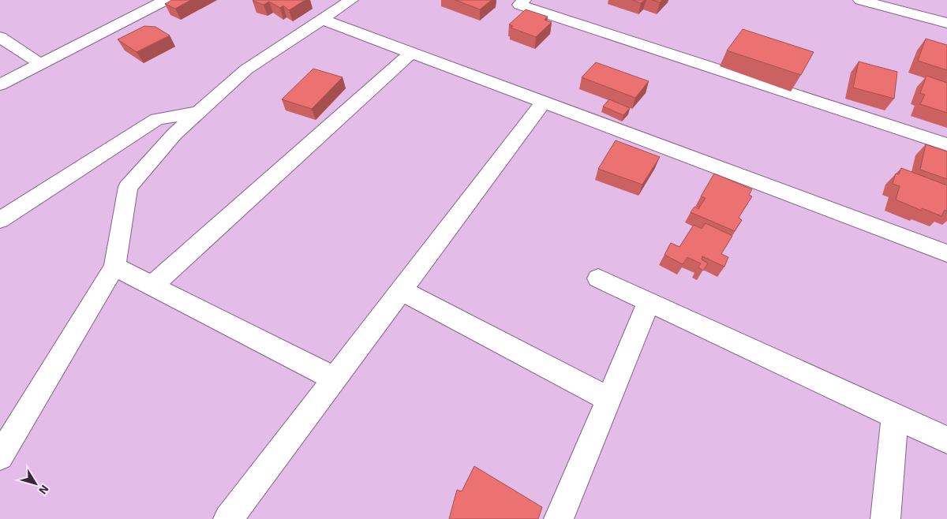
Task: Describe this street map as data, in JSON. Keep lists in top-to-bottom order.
{
  "north": "bottom right"
}
